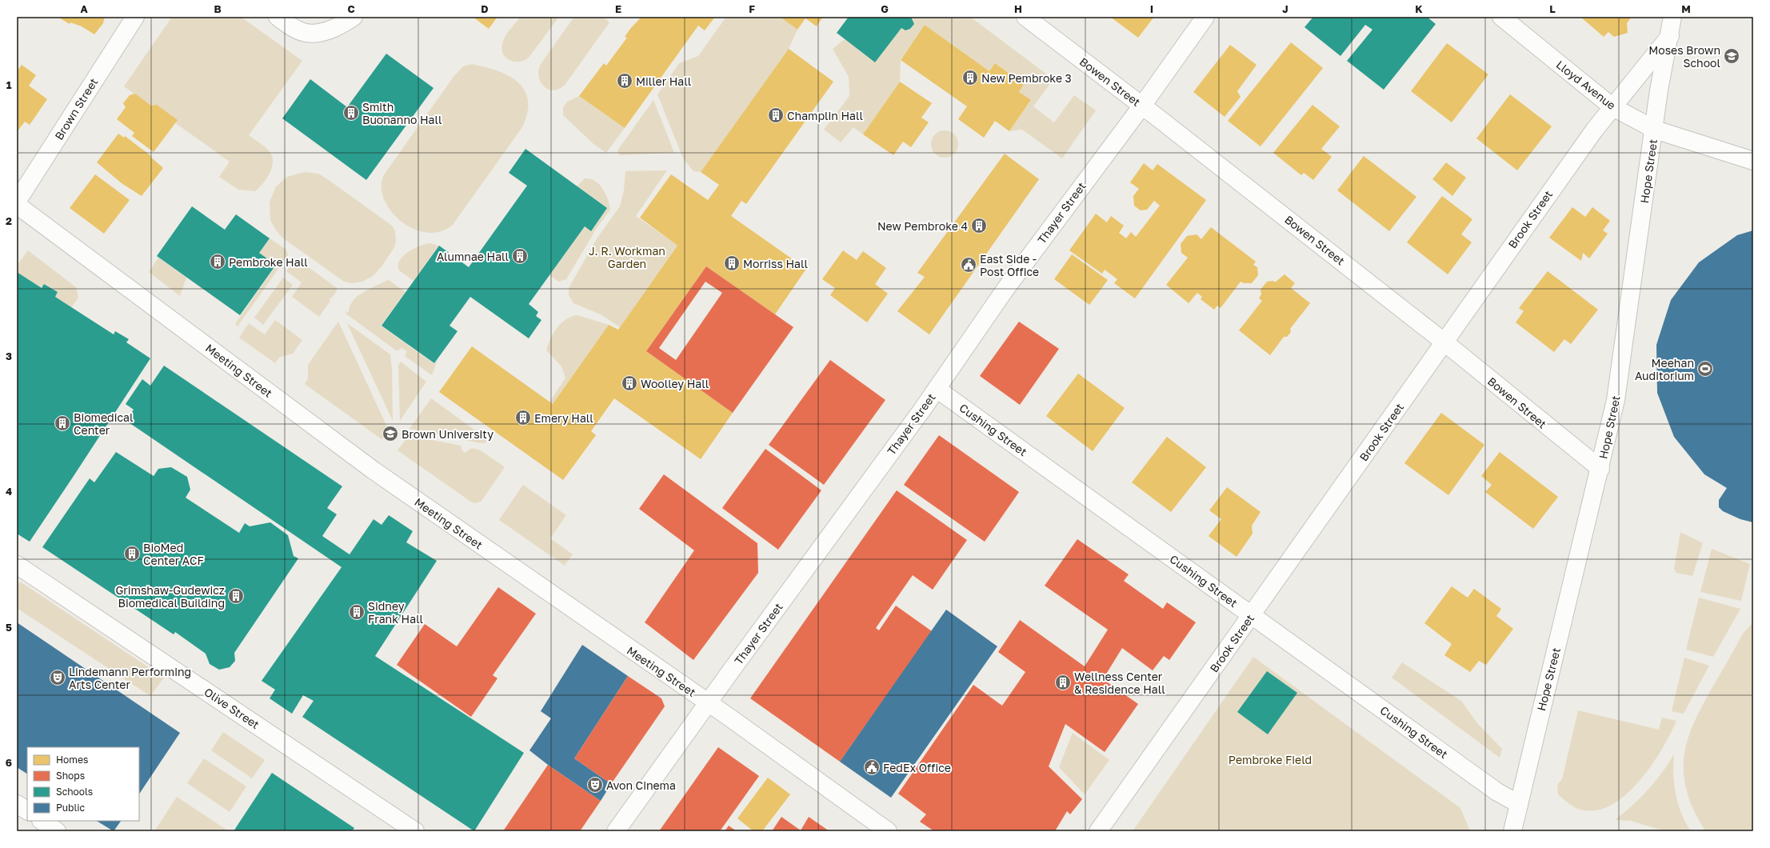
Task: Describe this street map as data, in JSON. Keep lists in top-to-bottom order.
{
  "streets": {
    "street": [
      "Bowen Street",
      "Lloyd Avenue",
      "Brown Street",
      "Hope Street",
      "Thayer Street",
      "Brook Street",
      "Meeting Street",
      "Cushing Street",
      "Olive Street"
    ]
  },
  "crossings": [
    ["Bowen Street", "Hope Street"],
    ["Bowen Street", "Thayer Street"],
    ["Bowen Street", "Brook Street"],
    ["Lloyd Avenue", "Hope Street"],
    ["Lloyd Avenue", "Brook Street"],
    ["Hope Street", "Brook Street"],
    ["Hope Street", "Cushing Street"],
    ["Thayer Street", "Meeting Street"],
    ["Thayer Street", "Cushing Street"],
    ["Brook Street", "Cushing Street"]
  ],
  "parks": ["J. R. Workman Garden", "Pembroke Field"],
  "places": {
    "school or university": ["Moses Brown School", "Brown University"],
    "building": [
      "New Pembroke 3",
      "Miller Hall",
      "Smith Buonanno Hall",
      "Champlin Hall",
      "New Pembroke 4",
      "Alumnae Hall",
      "Pembroke Hall",
      "Morriss Hall",
      "Woolley Hall",
      "Emery Hall",
      "Biomedical Center",
      "BioMed Center ACF",
      "Grimshaw-Gudewicz Biomedical Building",
      "Sidney Frank Hall",
      "Wellness Center & Residence Hall"
    ],
    "public building": ["East Side - Post Office", "FedEx Office"],
    "sports": ["Meehan Auditorium"],
    "theatre": ["Lindemann Performing Arts Center", "Avon Cinema"]
  },
  "legend": [
    "Homes",
    "Shops",
    "Schools",
    "Public"
  ],
  "grid": {
    "columns": [
      "A",
      "B",
      "C",
      "D",
      "E",
      "F",
      "G",
      "H",
      "I",
      "J",
      "K",
      "L",
      "M"
    ],
    "rows": [
      "1",
      "2",
      "3",
      "4",
      "5",
      "6"
    ]
  }
}
